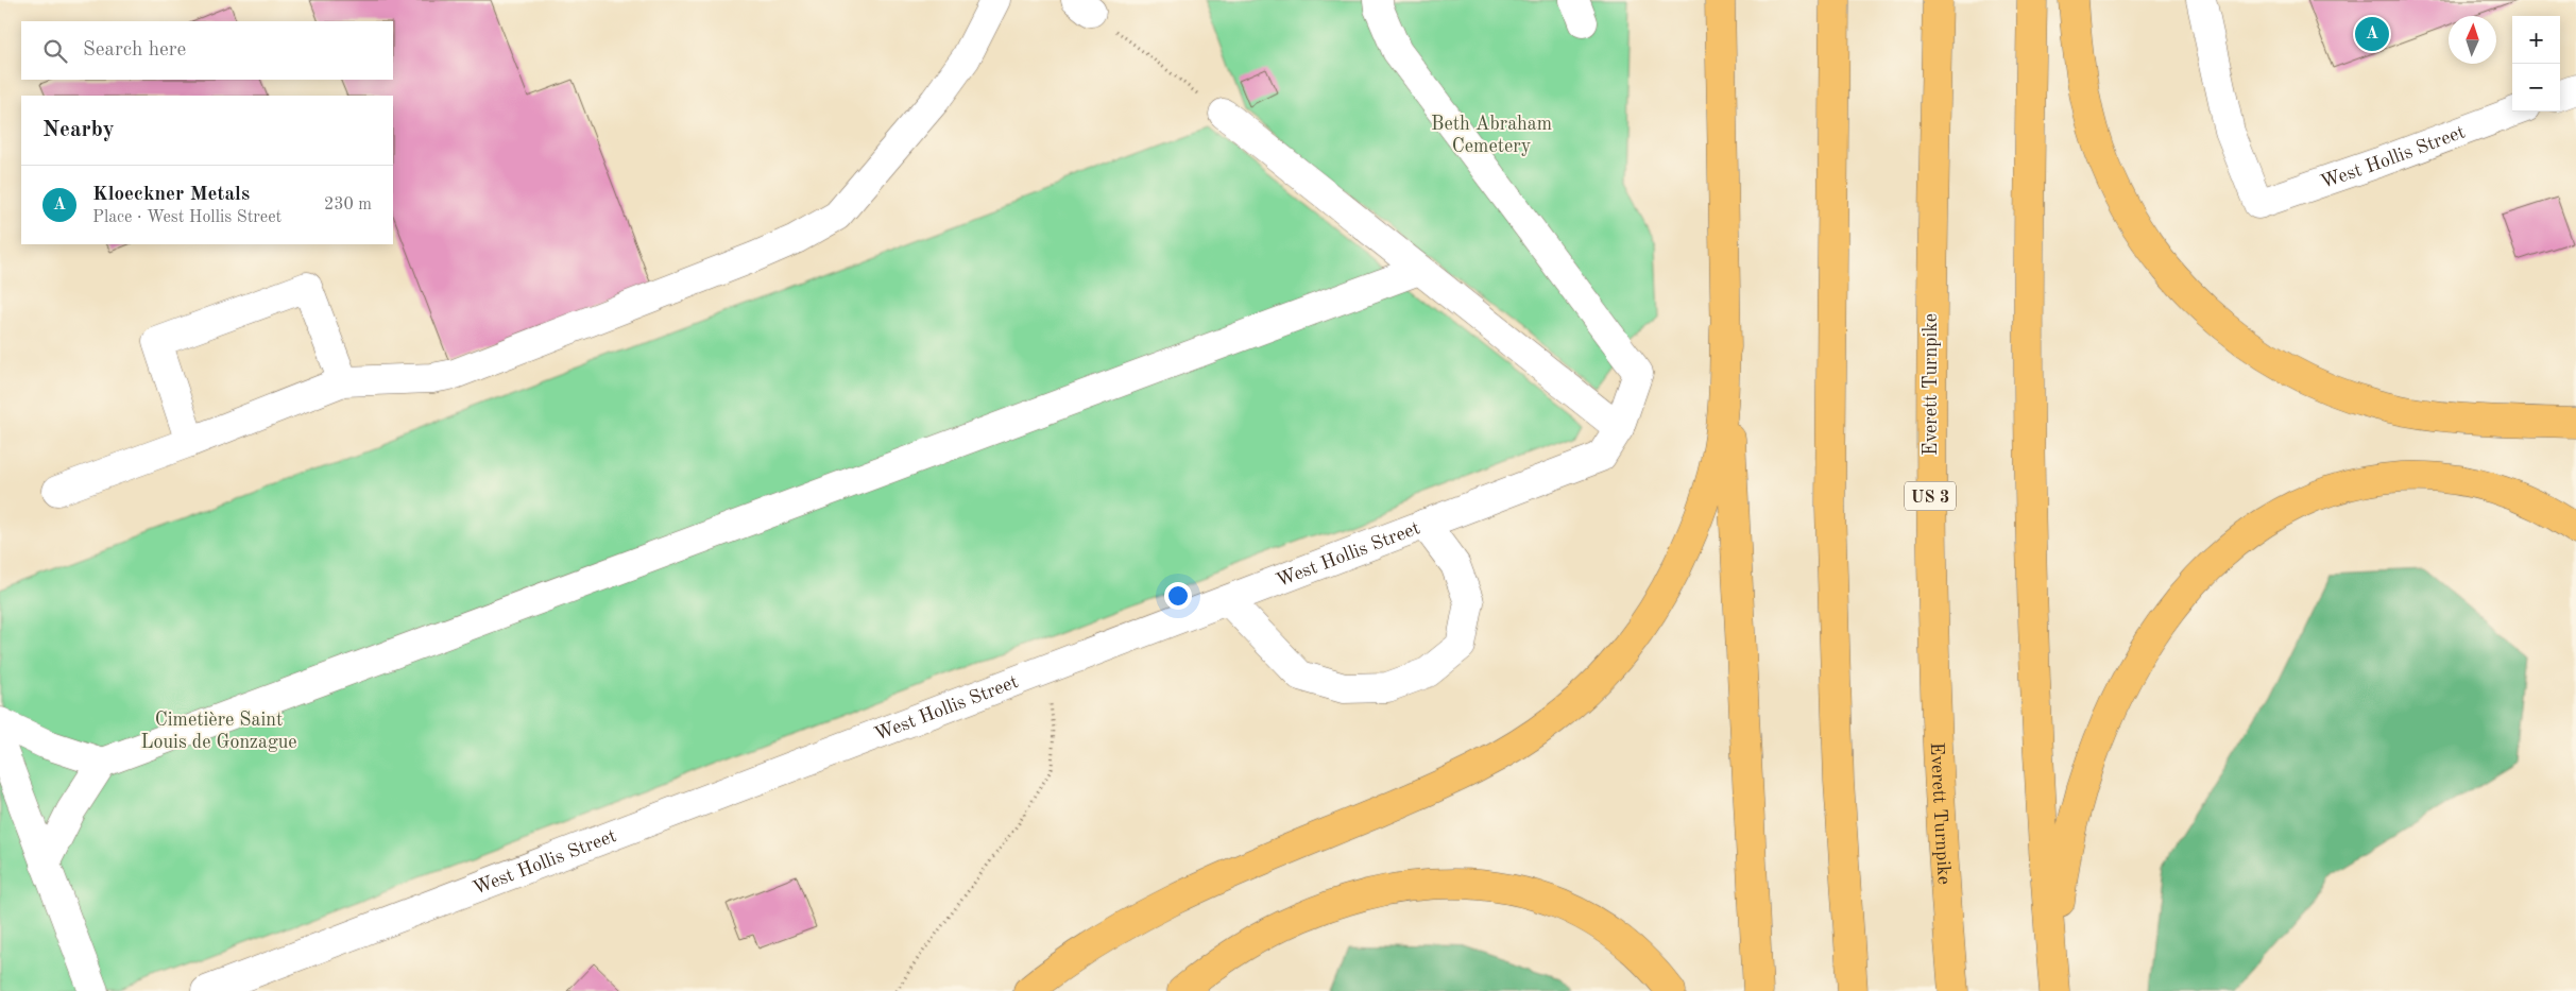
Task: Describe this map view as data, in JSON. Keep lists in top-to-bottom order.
{
  "streets": {
    "highway": ["Everett Turnpike", "US 3"],
    "street": ["West Hollis Street"]
  },
  "parks": ["Beth Abraham Cemetery", "Cimetière Saint Louis de Gonzague"],
  "north": "top",
  "page": {
    "pins": "A",
    "map_buttons": ["+", "−"],
    "search": "Search here",
    "heading": "Nearby",
    "list": [
      {
        "mark": "A",
        "name": "Kloeckner Metals",
        "note": "Place · West Hollis Street",
        "value": "230 m"
      }
    ]
  }
}
